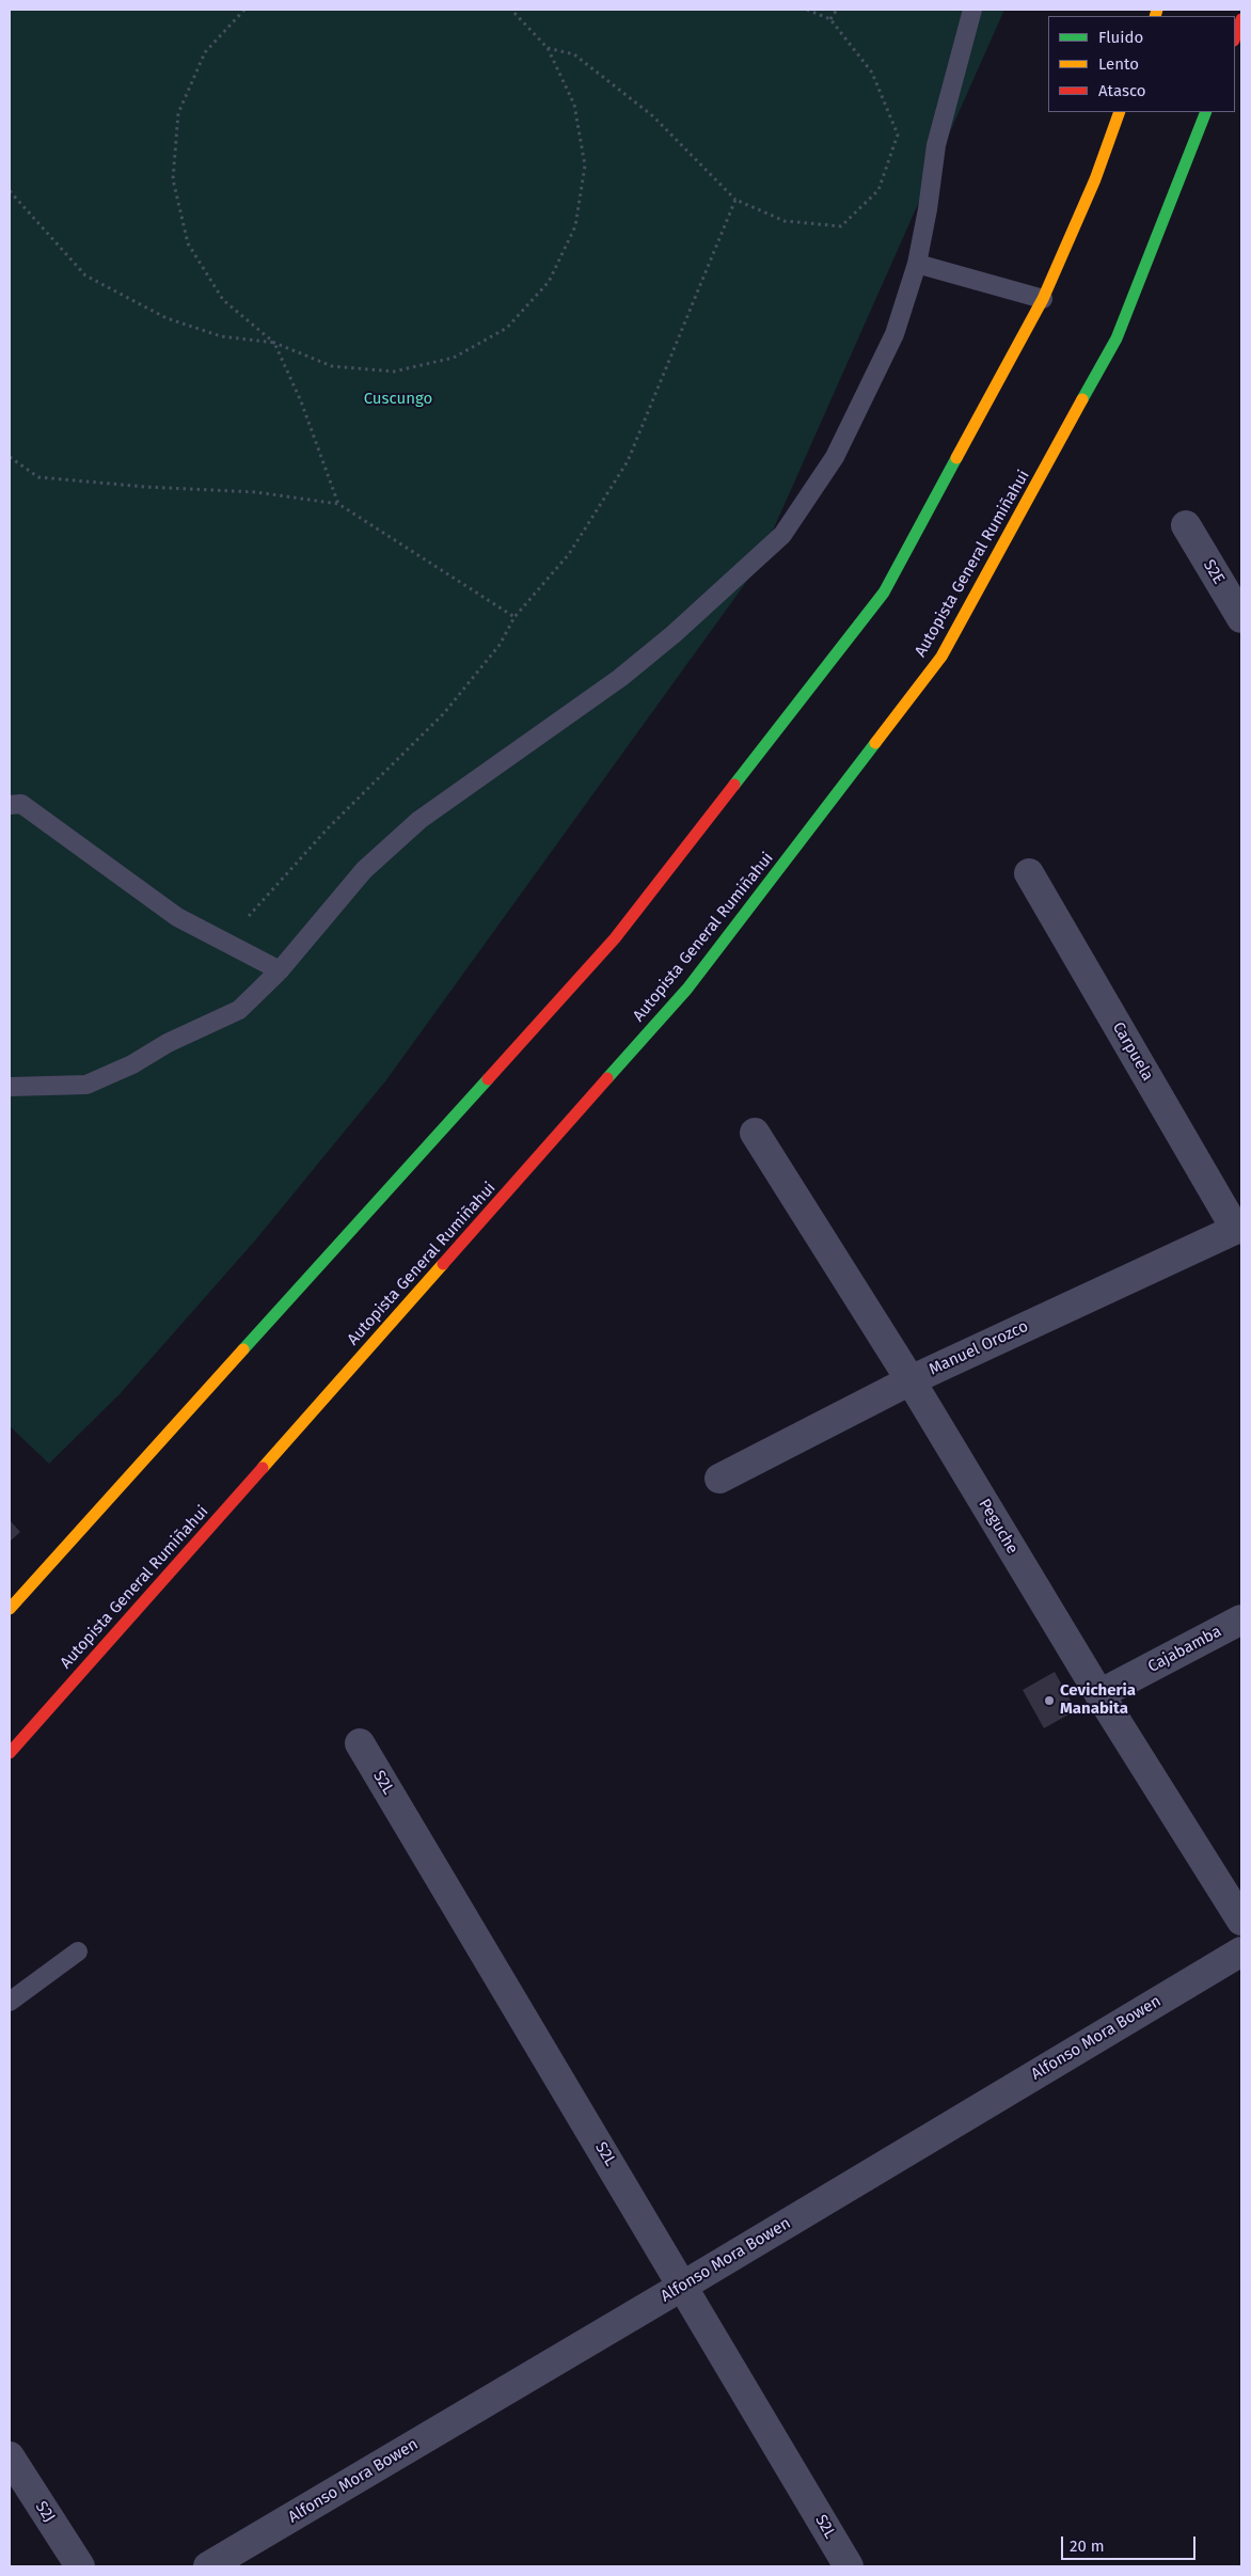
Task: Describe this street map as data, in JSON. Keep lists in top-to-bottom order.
{
  "streets": {
    "highway": ["Autopista General Rumiñahui"],
    "street": [
      "S2E",
      "Carpuela",
      "Manuel Orozco",
      "Peguche",
      "Cajabamba",
      "S2L",
      "Alfonso Mora Bowen",
      "S2J"
    ]
  },
  "crossings": [
    ["Carpuela", "Manuel Orozco"],
    ["Manuel Orozco", "Peguche"],
    ["Peguche", "Cajabamba"],
    ["S2L", "Alfonso Mora Bowen"]
  ],
  "parks": ["Cuscungo"],
  "places": ["Cevicheria Manabita"],
  "legend": ["Fluido", "Lento", "Atasco"],
  "scale_bar": "20 m"
}
